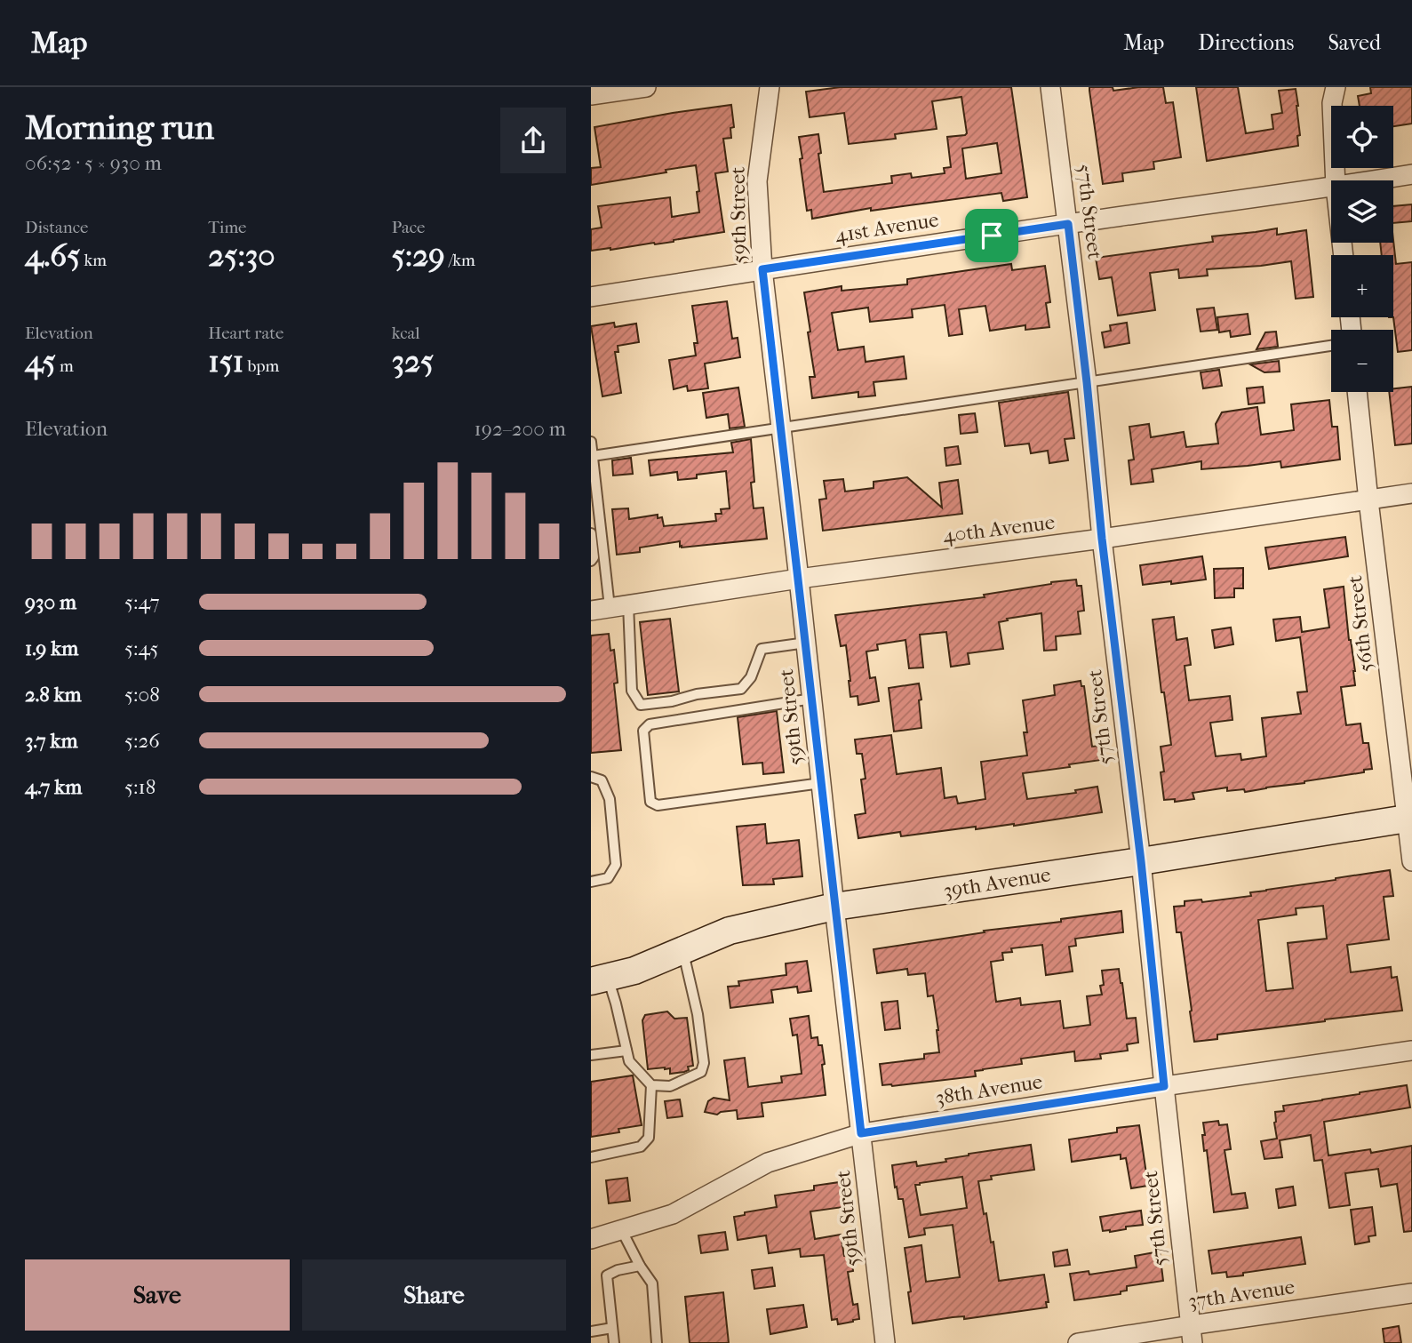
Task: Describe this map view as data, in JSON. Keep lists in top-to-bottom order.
{
  "streets": {
    "main road": ["39th Avenue"],
    "street": [
      "57th Street",
      "59th Street",
      "41st Avenue",
      "40th Avenue",
      "56th Street",
      "38th Avenue",
      "37th Avenue"
    ]
  },
  "crossings": [
    ["57th Street", "41st Avenue"],
    ["57th Street", "40th Avenue"],
    ["57th Street", "39th Avenue"],
    ["57th Street", "38th Avenue"],
    ["57th Street", "37th Avenue"],
    ["59th Street", "41st Avenue"],
    ["59th Street", "40th Avenue"],
    ["59th Street", "39th Avenue"],
    ["59th Street", "38th Avenue"],
    ["40th Avenue", "56th Street"],
    ["56th Street", "39th Avenue"]
  ],
  "page": {
    "header": "Map",
    "nav": ["Map", "Directions", "Saved"],
    "heading": ["Morning run", "06:52 · 5 × 930 m"],
    "map_buttons": ["+", "−"],
    "stats": [
      ["Distance", "4.65 km"],
      ["Time", "25:30"],
      ["Pace", "5:29 /km"],
      ["Elevation", "45 m"],
      ["Heart rate", "151 bpm"],
      ["kcal", "325"]
    ],
    "chart": ["Elevation", "192–200 m"],
    "list": [
      {
        "name": "930 m",
        "note": "5:47"
      },
      {
        "name": "1.9 km",
        "note": "5:45"
      },
      {
        "name": "2.8 km",
        "note": "5:08"
      },
      {
        "name": "3.7 km",
        "note": "5:26"
      },
      {
        "name": "4.7 km",
        "note": "5:18"
      }
    ],
    "buttons": ["Save", "Share"]
  }
}
